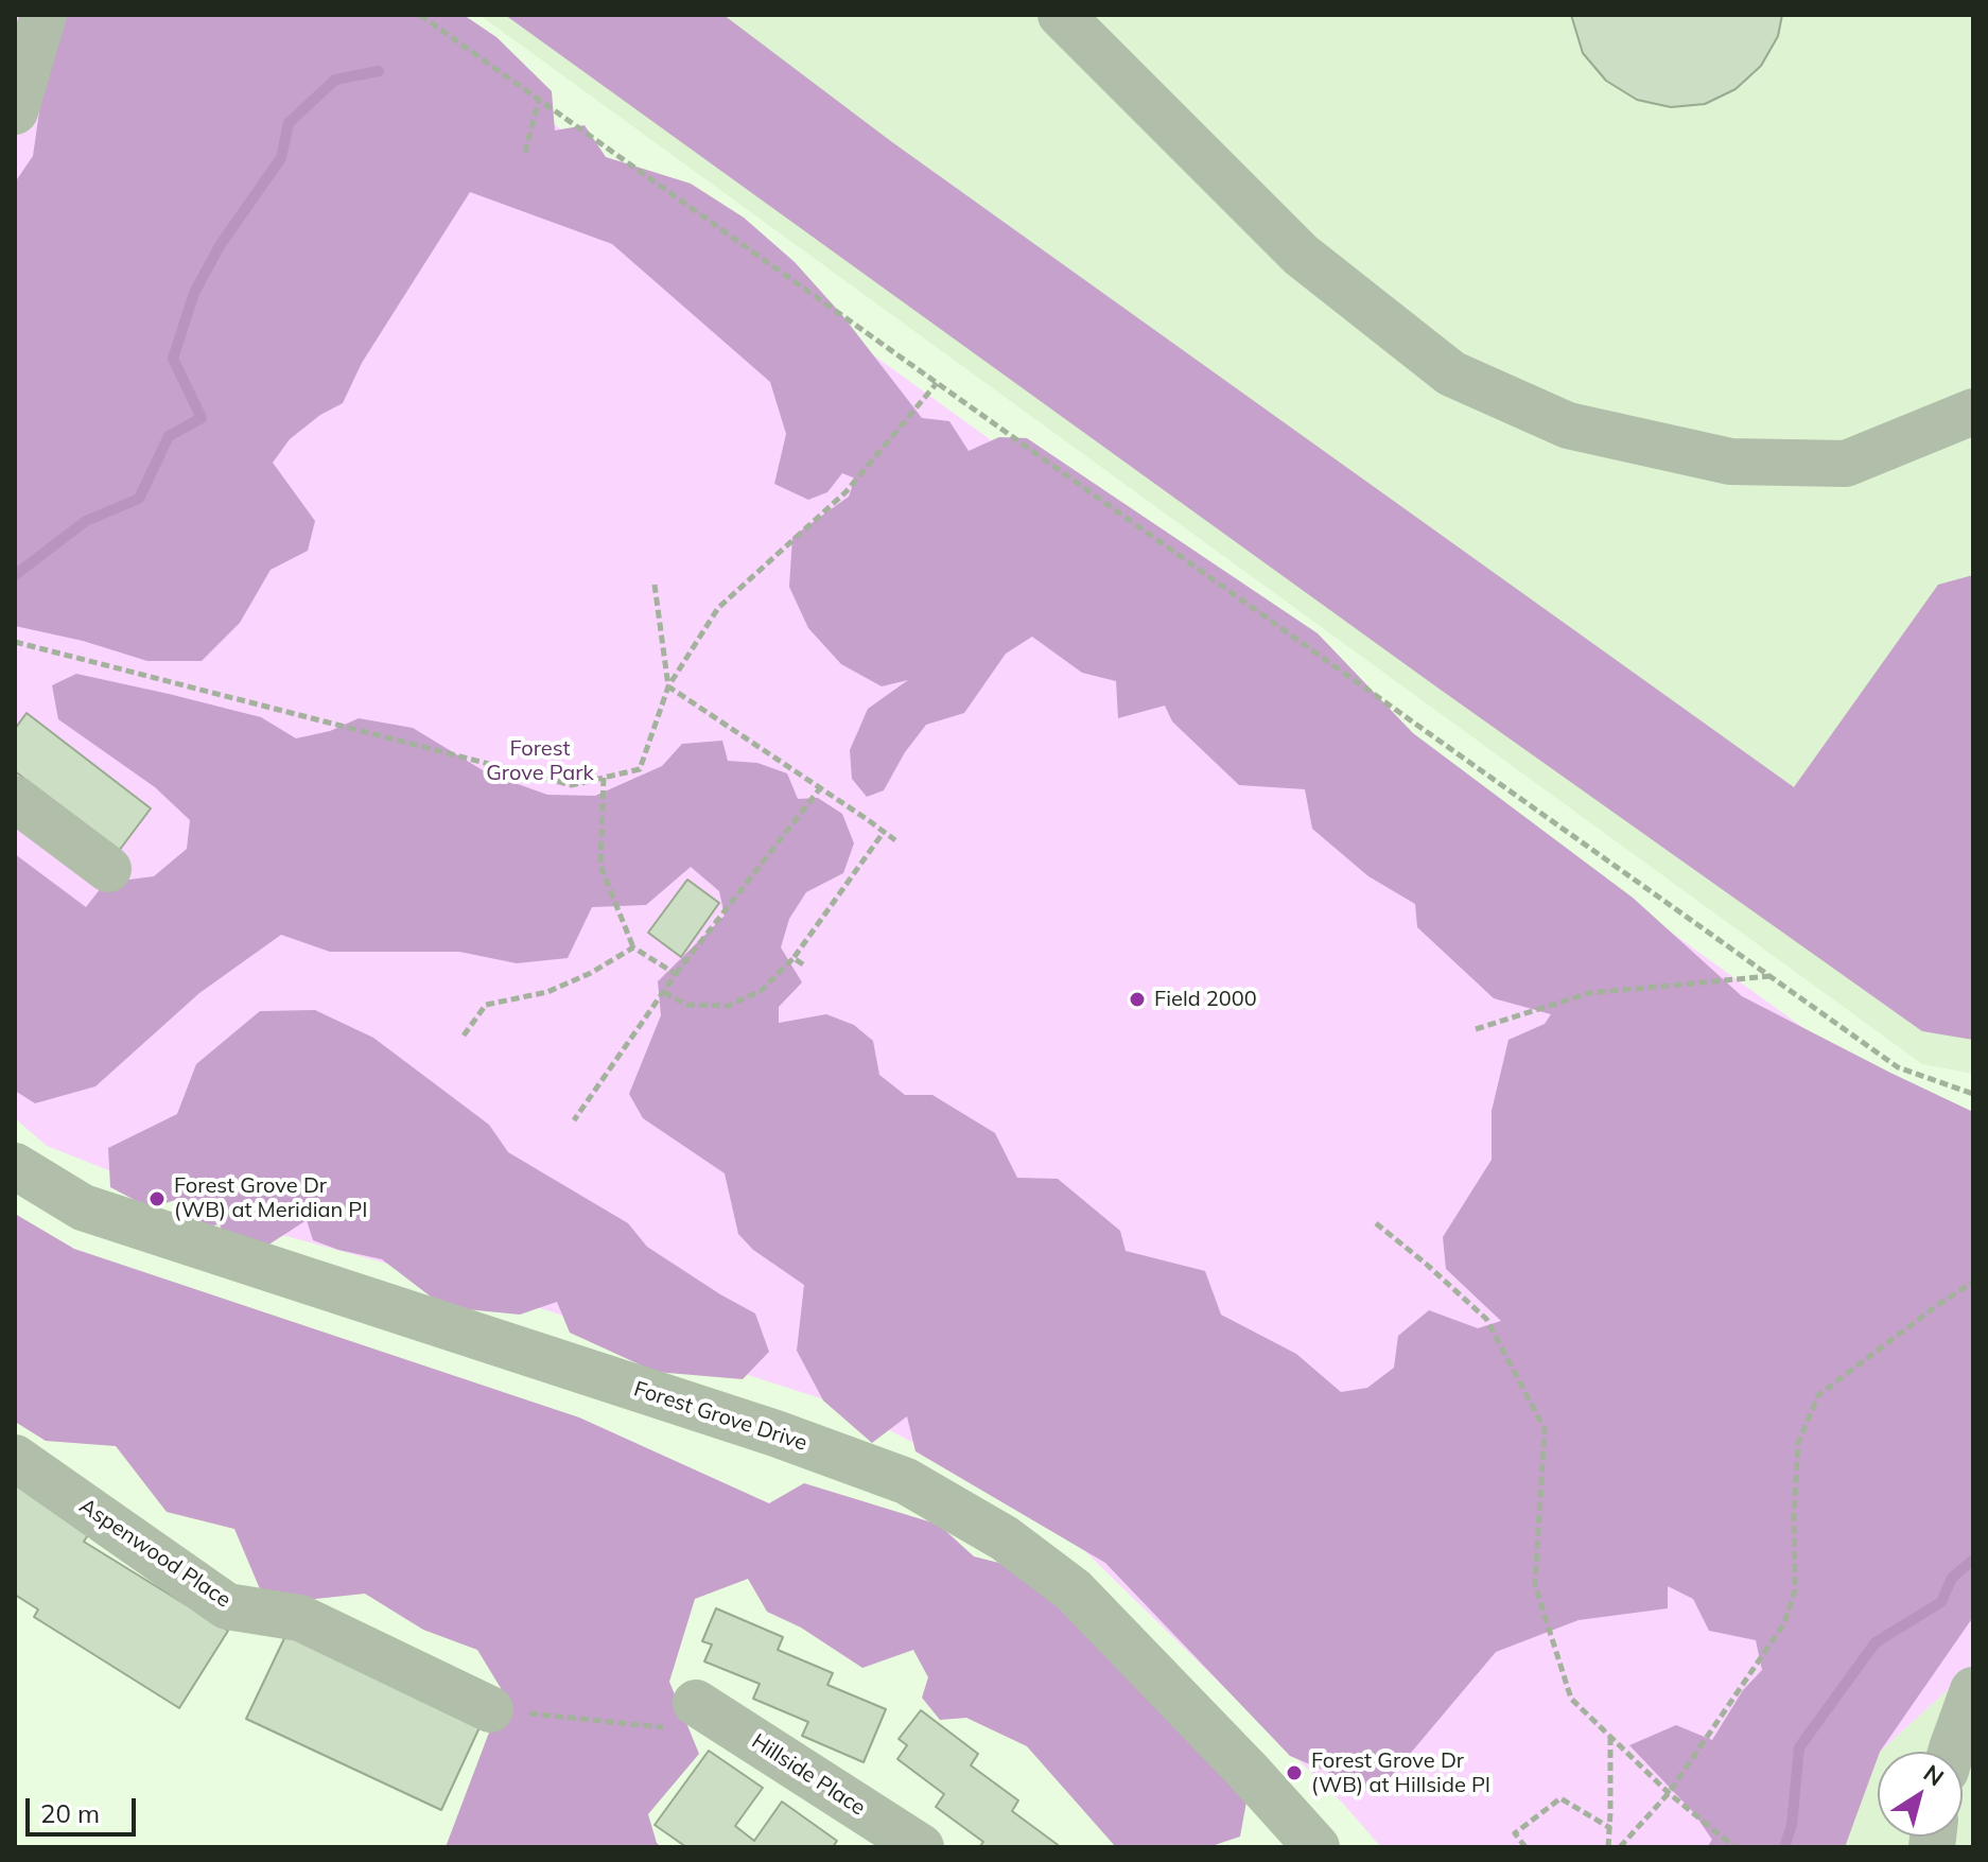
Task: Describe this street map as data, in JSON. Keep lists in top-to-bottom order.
{
  "streets": {
    "street": ["Forest Grove Drive", "Aspenwood Place", "Hillside Place"]
  },
  "parks": ["Forest Grove Park"],
  "places": ["Field 2000", "Forest Grove Dr (WB) at Meridian Pl", "Forest Grove Dr (WB) at Hillside Pl"],
  "scale_bar": "20 m",
  "north": "top right"
}
